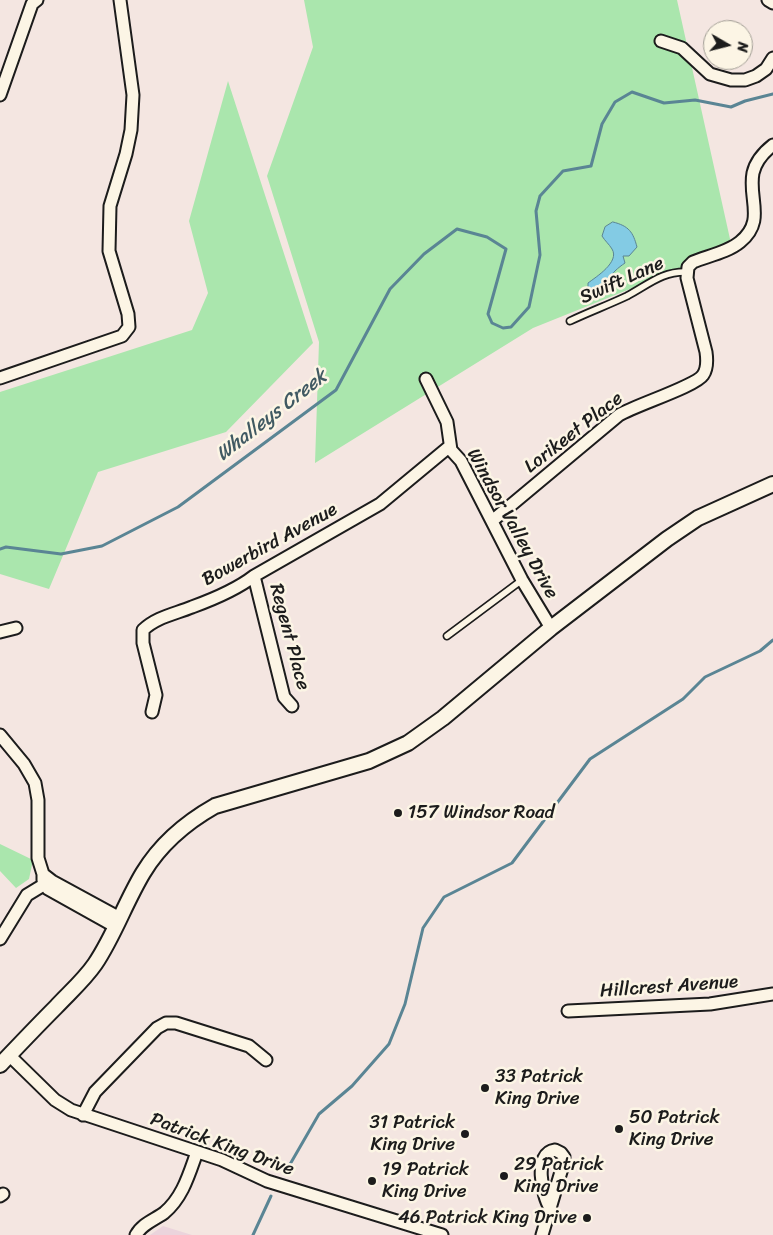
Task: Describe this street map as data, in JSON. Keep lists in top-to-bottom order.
{
  "streets": {
    "street": [
      "Lorikeet Place",
      "Windsor Valley Drive",
      "Bowerbird Avenue",
      "Regent Place",
      "Hillcrest Avenue",
      "Patrick King Drive"
    ],
    "lane": ["Swift Lane"]
  },
  "crossings": [
    ["Swift Lane", "Lorikeet Place"],
    ["Lorikeet Place", "Windsor Valley Drive"],
    ["Windsor Valley Drive", "Bowerbird Avenue"],
    ["Bowerbird Avenue", "Regent Place"]
  ],
  "water": ["Whalleys Creek"],
  "places": [
    "157 Windsor Road",
    "33 Patrick King Drive",
    "50 Patrick King Drive",
    "31 Patrick King Drive",
    "29 Patrick King Drive",
    "19 Patrick King Drive",
    "46 Patrick King Drive"
  ],
  "north": "right"
}
